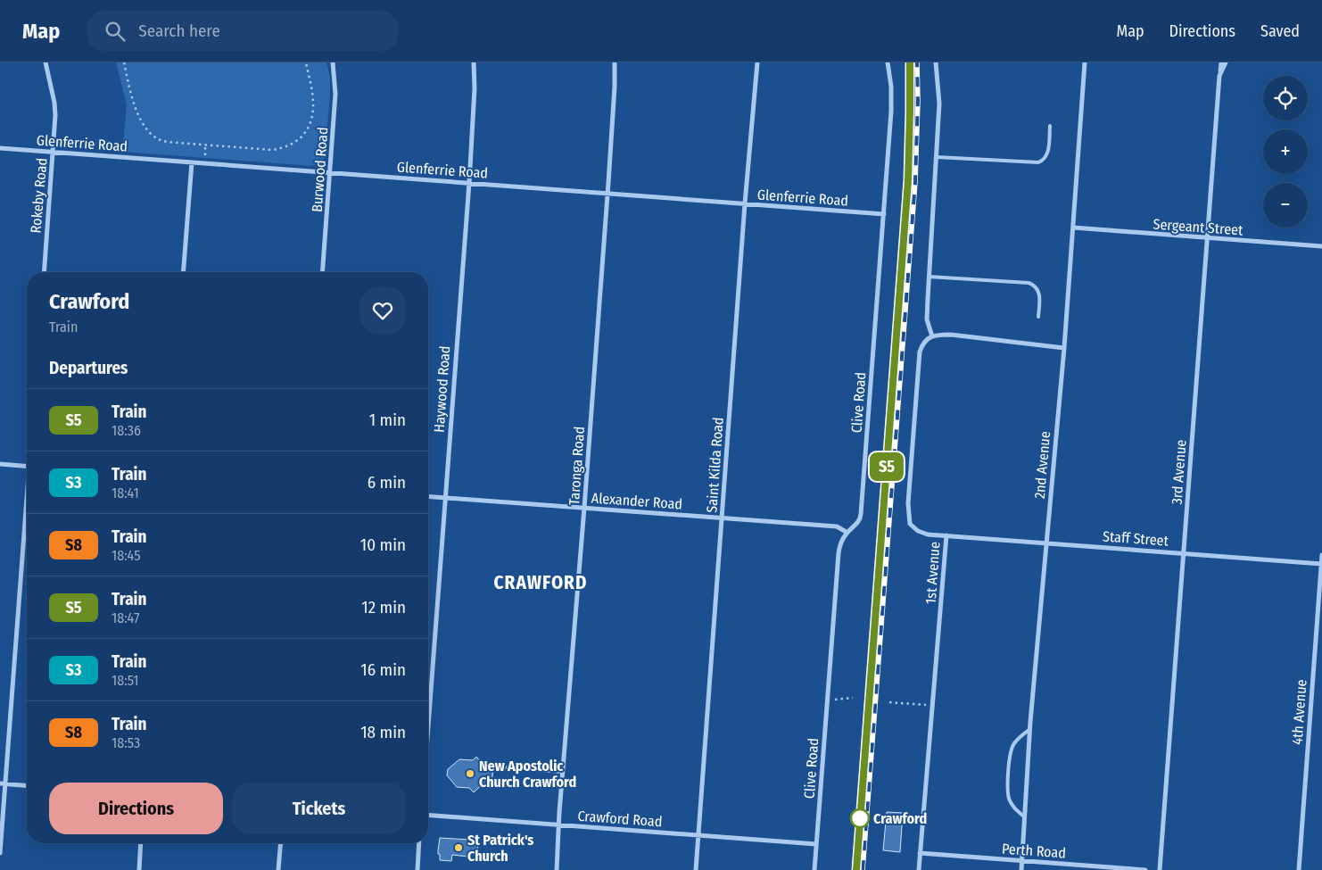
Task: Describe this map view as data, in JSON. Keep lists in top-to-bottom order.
{
  "streets": {
    "street": [
      "Glenferrie Road",
      "Burwood Road",
      "Rokeby Road",
      "Sergeant Street",
      "Haywood Road",
      "Clive Road",
      "Saint Kilda Road",
      "2nd Avenue",
      "Taronga Road",
      "3rd Avenue",
      "Alexander Road",
      "Staff Street",
      "1st Avenue",
      "4th Avenue",
      "Crawford Road",
      "Perth Road"
    ]
  },
  "crossings": [
    ["Glenferrie Road", "Burwood Road"],
    ["Glenferrie Road", "Rokeby Road"],
    ["Glenferrie Road", "Haywood Road"],
    ["Glenferrie Road", "Clive Road"],
    ["Glenferrie Road", "Saint Kilda Road"],
    ["Glenferrie Road", "Taronga Road"],
    ["Sergeant Street", "2nd Avenue"],
    ["Sergeant Street", "3rd Avenue"],
    ["Haywood Road", "Alexander Road"],
    ["Clive Road", "Alexander Road"],
    ["Clive Road", "Crawford Road"],
    ["Saint Kilda Road", "Alexander Road"],
    ["Saint Kilda Road", "Crawford Road"],
    ["2nd Avenue", "Staff Street"],
    ["2nd Avenue", "Perth Road"],
    ["Taronga Road", "Alexander Road"],
    ["Taronga Road", "Crawford Road"],
    ["3rd Avenue", "Staff Street"],
    ["Staff Street", "1st Avenue"],
    ["Staff Street", "4th Avenue"],
    ["1st Avenue", "Perth Road"]
  ],
  "districts": ["CRAWFORD"],
  "places": ["New Apostolic Church Crawford", "Crawford", "St Patrick's Church"],
  "page": {
    "header": "Map",
    "search": "Search here",
    "nav": ["Map", "Directions", "Saved"],
    "on_map": "S5",
    "map_buttons": ["+", "−"],
    "heading": [
      ["Crawford", "Train"],
      "Departures"
    ],
    "list": [
      {
        "mark": "S5",
        "name": "Train",
        "note": "18:36",
        "value": "1 min"
      },
      {
        "mark": "S3",
        "name": "Train",
        "note": "18:41",
        "value": "6 min"
      },
      {
        "mark": "S8",
        "name": "Train",
        "note": "18:45",
        "value": "10 min"
      },
      {
        "mark": "S5",
        "name": "Train",
        "note": "18:47",
        "value": "12 min"
      },
      {
        "mark": "S3",
        "name": "Train",
        "note": "18:51",
        "value": "16 min"
      },
      {
        "mark": "S8",
        "name": "Train",
        "note": "18:53",
        "value": "18 min"
      }
    ],
    "buttons": ["Directions", "Tickets"]
  }
}
